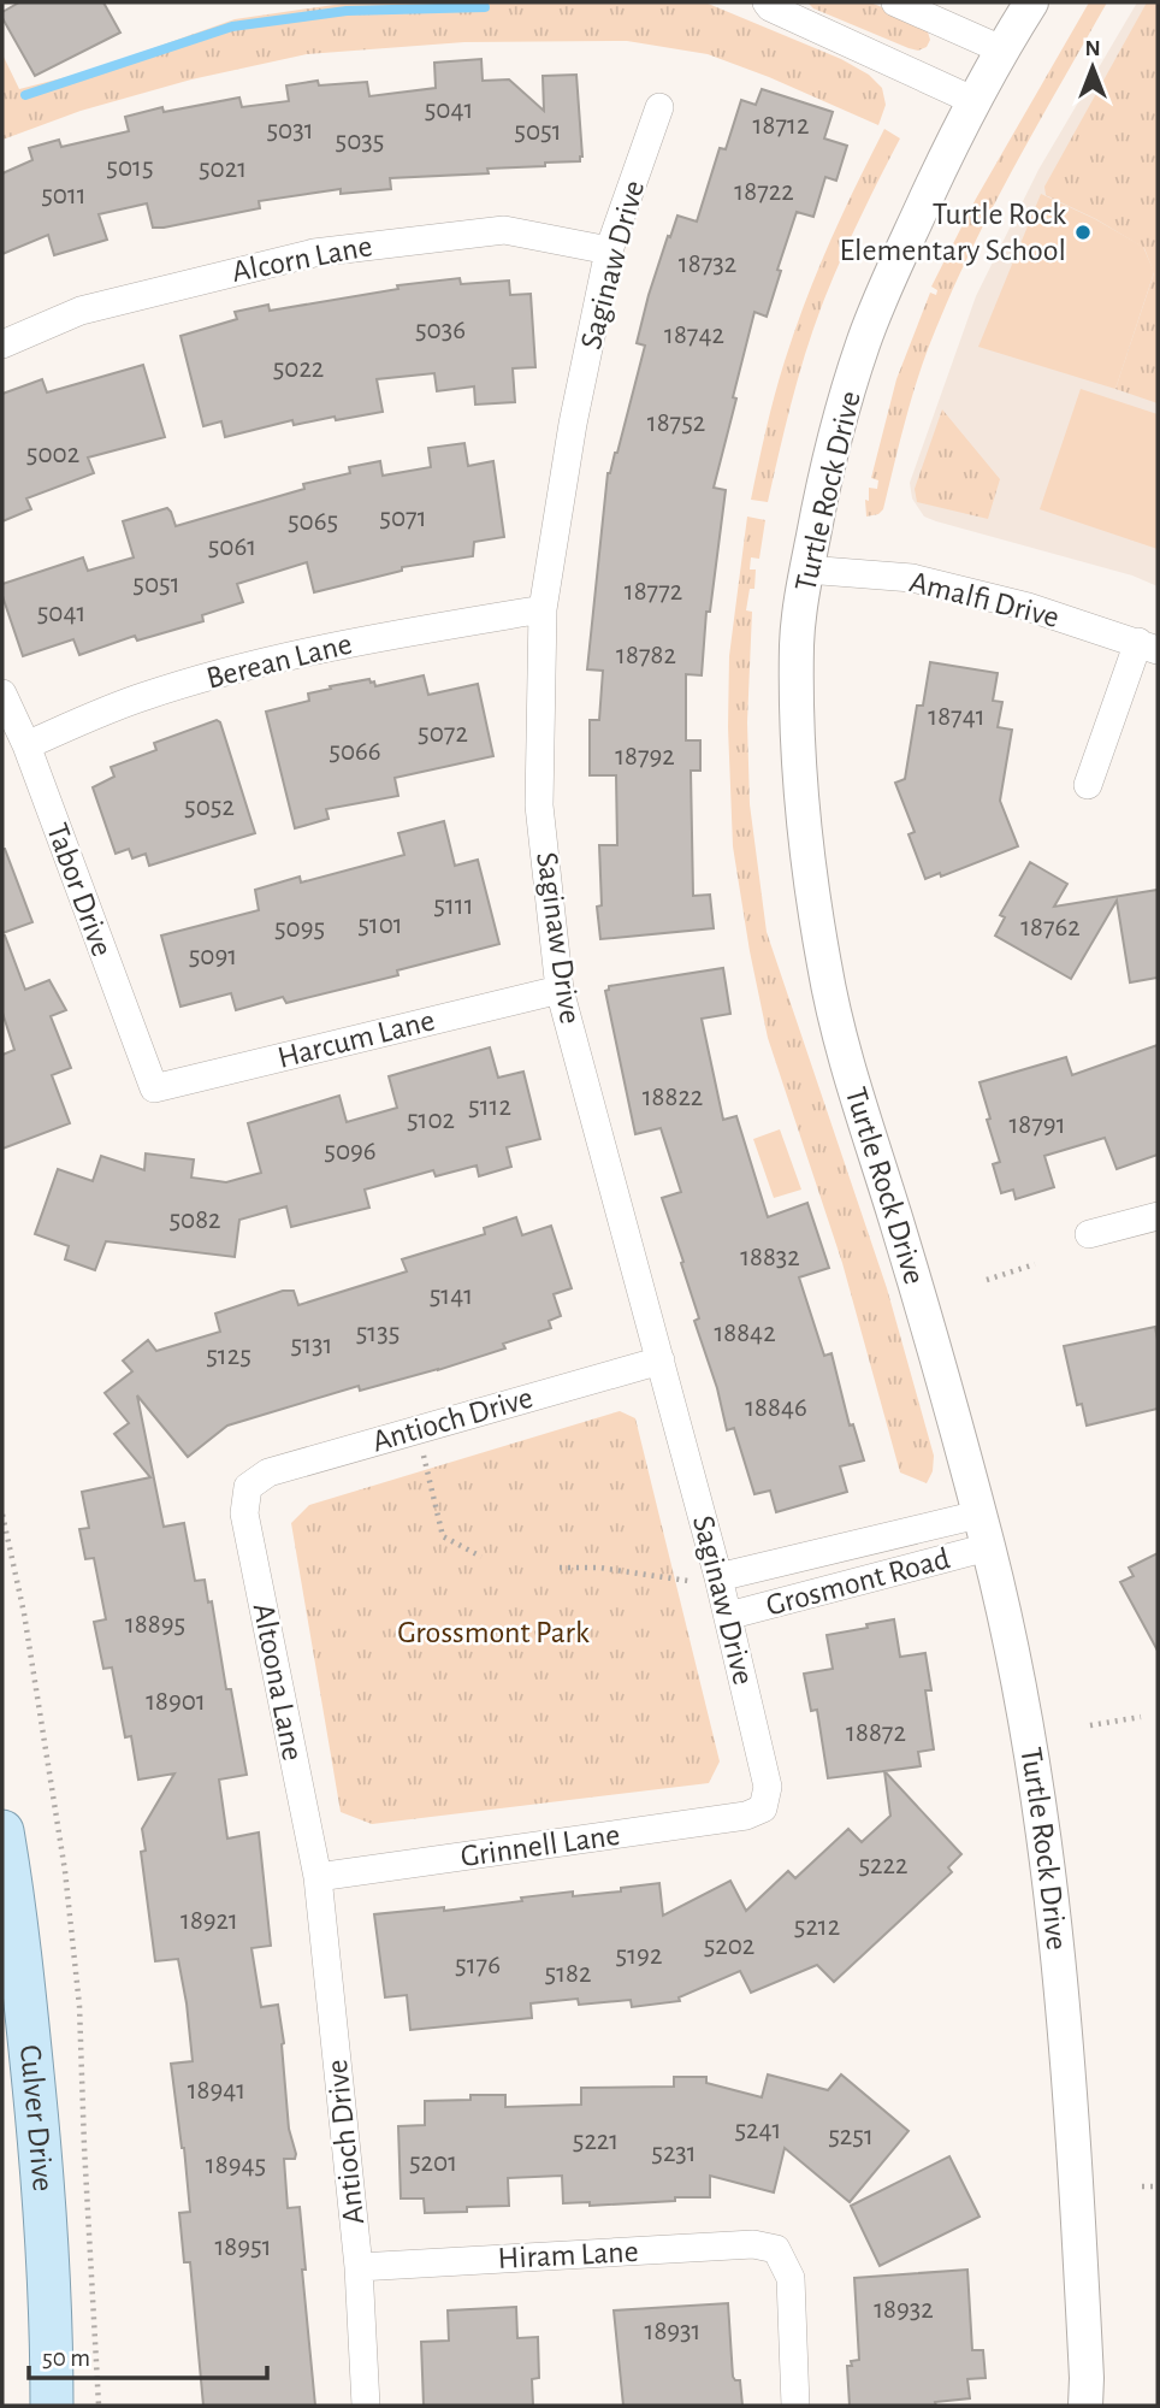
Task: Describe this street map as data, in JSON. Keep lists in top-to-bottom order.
{
  "streets": {
    "main road": ["Culver Drive"],
    "street": [
      "Alcorn Lane",
      "Saginaw Drive",
      "Turtle Rock Drive",
      "Amalfi Drive",
      "Berean Lane",
      "Tabor Drive",
      "Harcum Lane",
      "Antioch Drive",
      "Grosmont Road",
      "Altoona Lane",
      "Grinnell Lane",
      "Hiram Lane"
    ]
  },
  "crossings": [
    ["Alcorn Lane", "Saginaw Drive"],
    ["Saginaw Drive", "Berean Lane"],
    ["Saginaw Drive", "Harcum Lane"],
    ["Saginaw Drive", "Antioch Drive"],
    ["Saginaw Drive", "Grosmont Road"],
    ["Saginaw Drive", "Grinnell Lane"],
    ["Turtle Rock Drive", "Amalfi Drive"],
    ["Turtle Rock Drive", "Grosmont Road"],
    ["Berean Lane", "Tabor Drive"],
    ["Tabor Drive", "Harcum Lane"],
    ["Antioch Drive", "Altoona Lane"],
    ["Antioch Drive", "Grinnell Lane"],
    ["Antioch Drive", "Hiram Lane"],
    ["Altoona Lane", "Grinnell Lane"]
  ],
  "parks": ["Grossmont Park"],
  "places": ["Turtle Rock Elementary School"],
  "house_numbers": [
    "5041",
    "18712",
    "5031",
    "5051",
    "5035",
    "5015",
    "5021",
    "18722",
    "5011",
    "18732",
    "5036",
    "18742",
    "5022",
    "18752",
    "5002",
    "5071",
    "5065",
    "5061",
    "5051",
    "18772",
    "5041",
    "18782",
    "18741",
    "5072",
    "5066",
    "18792",
    "5052",
    "5111",
    "5101",
    "18762",
    "5095",
    "5091",
    "18822",
    "5112",
    "5102",
    "18791",
    "5096",
    "5082",
    "18832",
    "5141",
    "5135",
    "18842",
    "5131",
    "5125",
    "18846",
    "18895",
    "18901",
    "18872",
    "5222",
    "18921",
    "5212",
    "5202",
    "5192",
    "5176",
    "5182",
    "18941",
    "5241",
    "5251",
    "5221",
    "5231",
    "5201",
    "18945",
    "18951",
    "18932",
    "18931"
  ],
  "scale_bar": "50 m",
  "north": "top"
}
